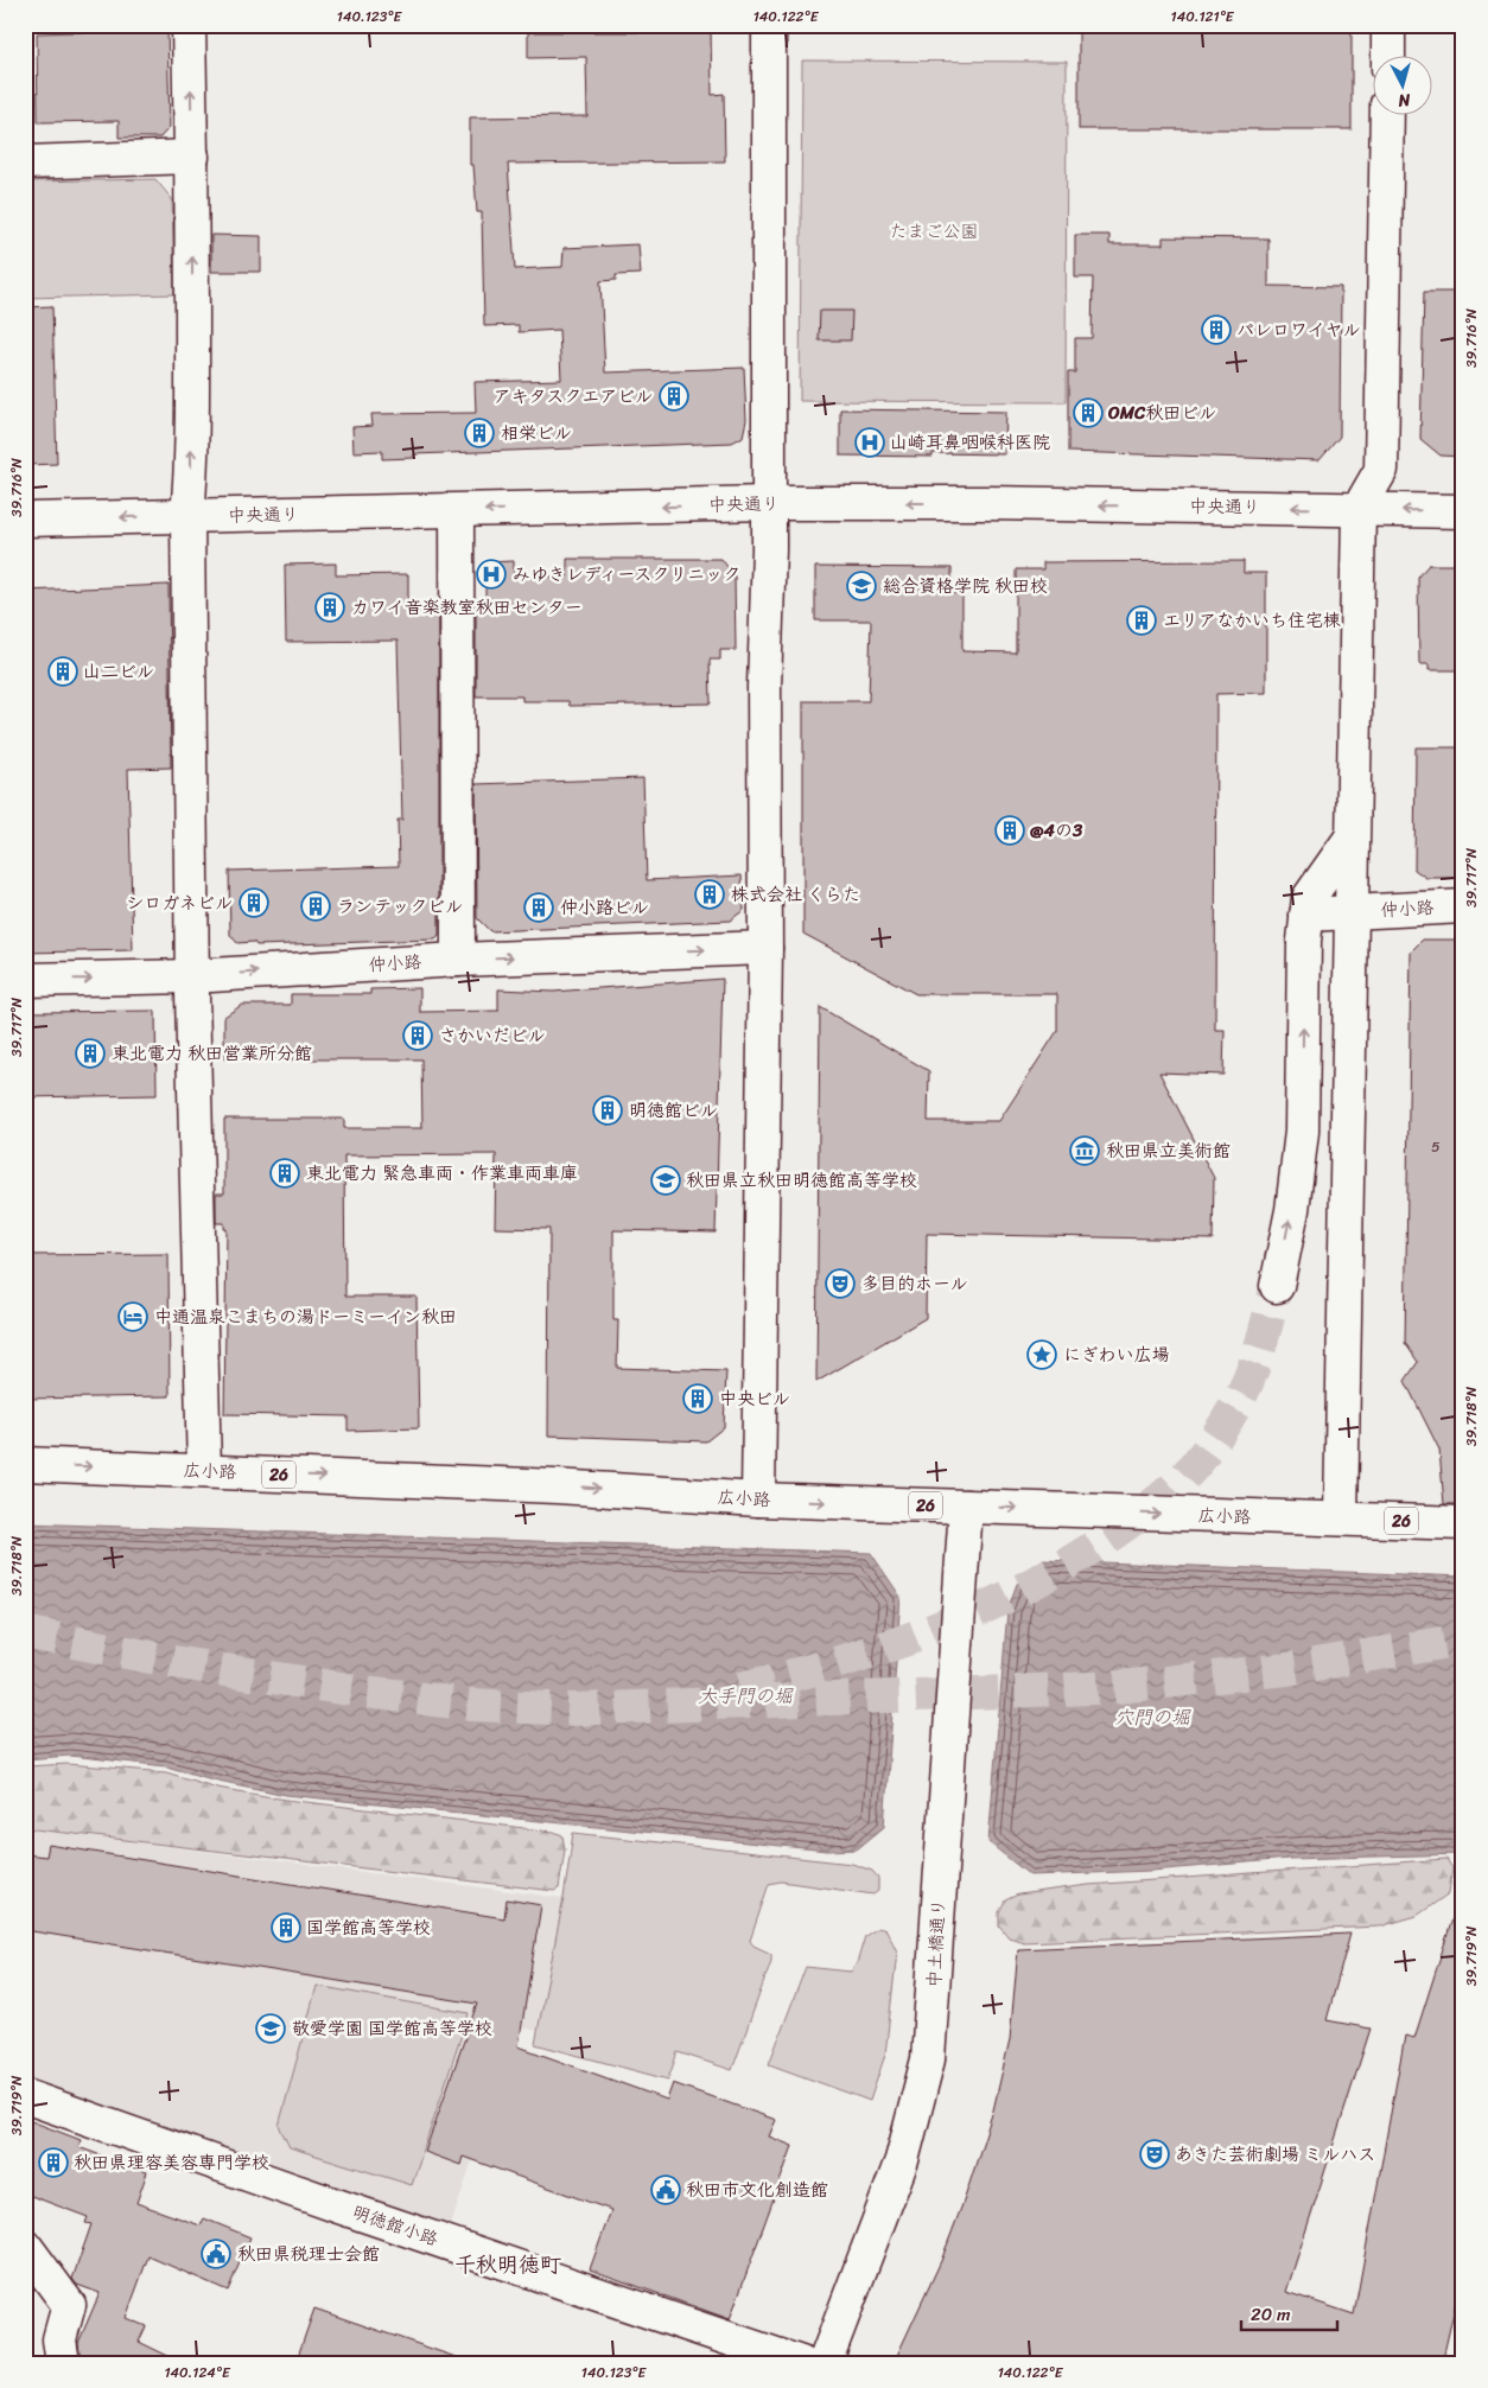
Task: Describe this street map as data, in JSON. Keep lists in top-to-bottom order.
{
  "streets": {
    "main road": [
      "中央通り",
      "仲小路",
      "広小路",
      "26",
      "中土橋通り",
      "明徳館小路"
    ]
  },
  "crossings": [
    ["広小路", "中土橋通り"]
  ],
  "one_way": ["中央通り", "仲小路", "広小路"],
  "districts": ["千秋明徳町"],
  "water": ["大手門の堀", "穴門の堀"],
  "parks": ["たまご公園"],
  "places": {
    "building": [
      "パレロワイヤル",
      "アキタスクエアビル",
      "OMC秋田ビル",
      "相栄ビル",
      "カワイ音楽教室秋田センター",
      "エリアなかいち住宅棟",
      "山二ビル",
      "@4の3",
      "株式会社 くらた",
      "シロガネビル",
      "ランテックビル",
      "仲小路ビル",
      "さかいだビル",
      "東北電力 秋田営業所分館",
      "明徳館ビル",
      "東北電力 緊急車両・作業車両車庫",
      "中央ビル",
      "国学館高等学校",
      "秋田県理容美容専門学校"
    ],
    "hospital": ["山崎耳鼻咽喉科医院", "みゆきレディースクリニック"],
    "school or university": ["総合資格学院 秋田校", "秋田県立秋田明徳館高等学校", "敬愛学園 国学館高等学校"],
    "museum": ["秋田県立美術館"],
    "theatre": ["多目的ホール", "あきた芸術劇場 ミルハス"],
    "hotel": ["中通温泉こまちの湯ドーミーイン秋田"],
    "place": ["にぎわい広場"],
    "public building": ["秋田市文化創造館", "秋田県税理士会館"]
  },
  "house_numbers": ["5"],
  "scale_bar": "20 m",
  "north": "bottom",
  "coordinates": [
    "140.123°E",
    "140.122°E",
    "140.121°E",
    "39.716°N",
    "39.717°N",
    "39.718°N",
    "39.719°N",
    "140.124°E"
  ]
}
